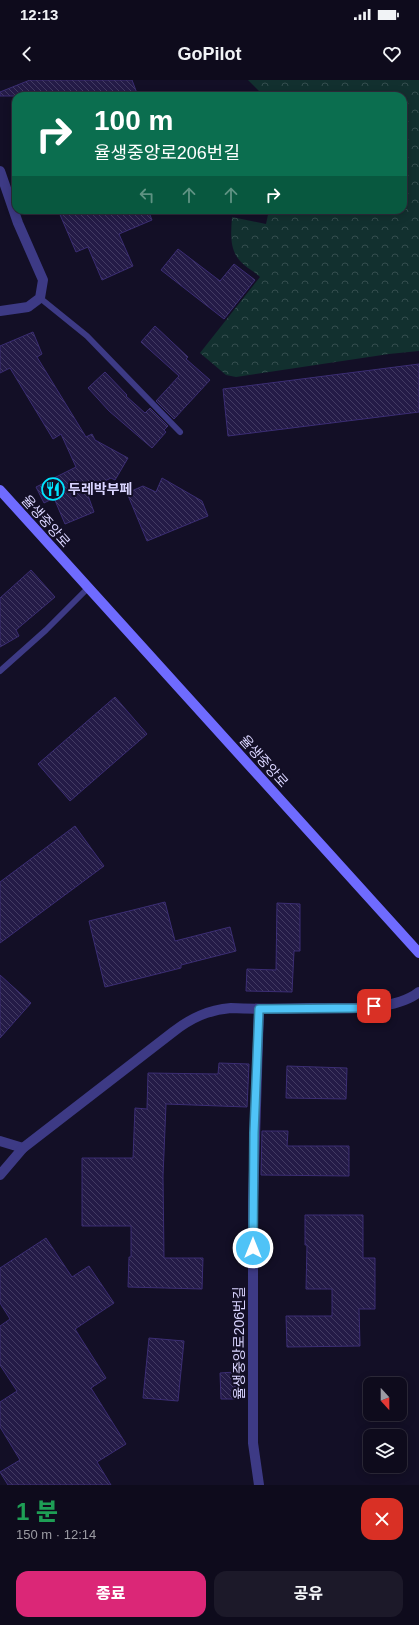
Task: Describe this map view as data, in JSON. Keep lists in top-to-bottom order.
{
  "streets": {
    "street": ["율생중앙로", "율생중앙로206번길"]
  },
  "places": {
    "restaurant": ["두레박부페"]
  },
  "north": "bottom",
  "page": {
    "status": "12:13",
    "header": "GoPilot",
    "turn": ["100 m", "율생중앙로206번길"],
    "heading": ["1 분", "150 m · 12:14"],
    "buttons": ["종료", "공유"]
  }
}
